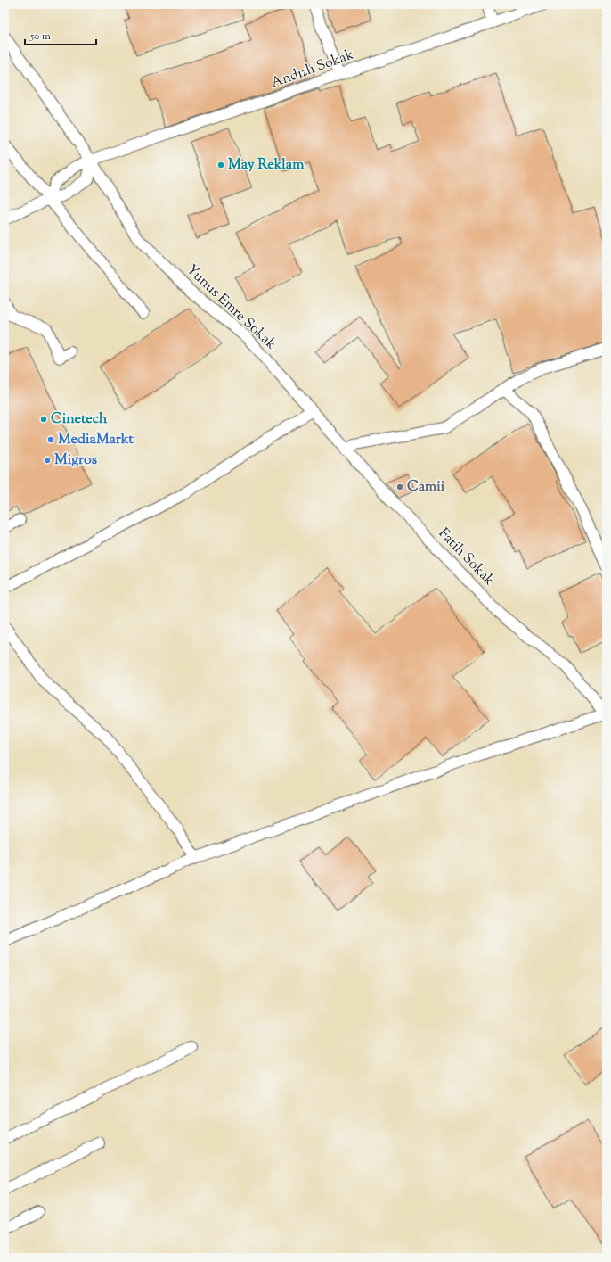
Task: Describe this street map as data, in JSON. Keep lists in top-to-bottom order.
{
  "streets": {
    "street": ["Andızlı Sokak", "Yunus Emre Sokak", "Fatih Sokak"]
  },
  "crossings": [
    ["Andızlı Sokak", "Yunus Emre Sokak"],
    ["Yunus Emre Sokak", "Fatih Sokak"]
  ],
  "places": [
    "May Reklam",
    "Cinetech",
    "MediaMarkt",
    "Migros",
    "Camii"
  ],
  "scale_bar": "50 m"
}
